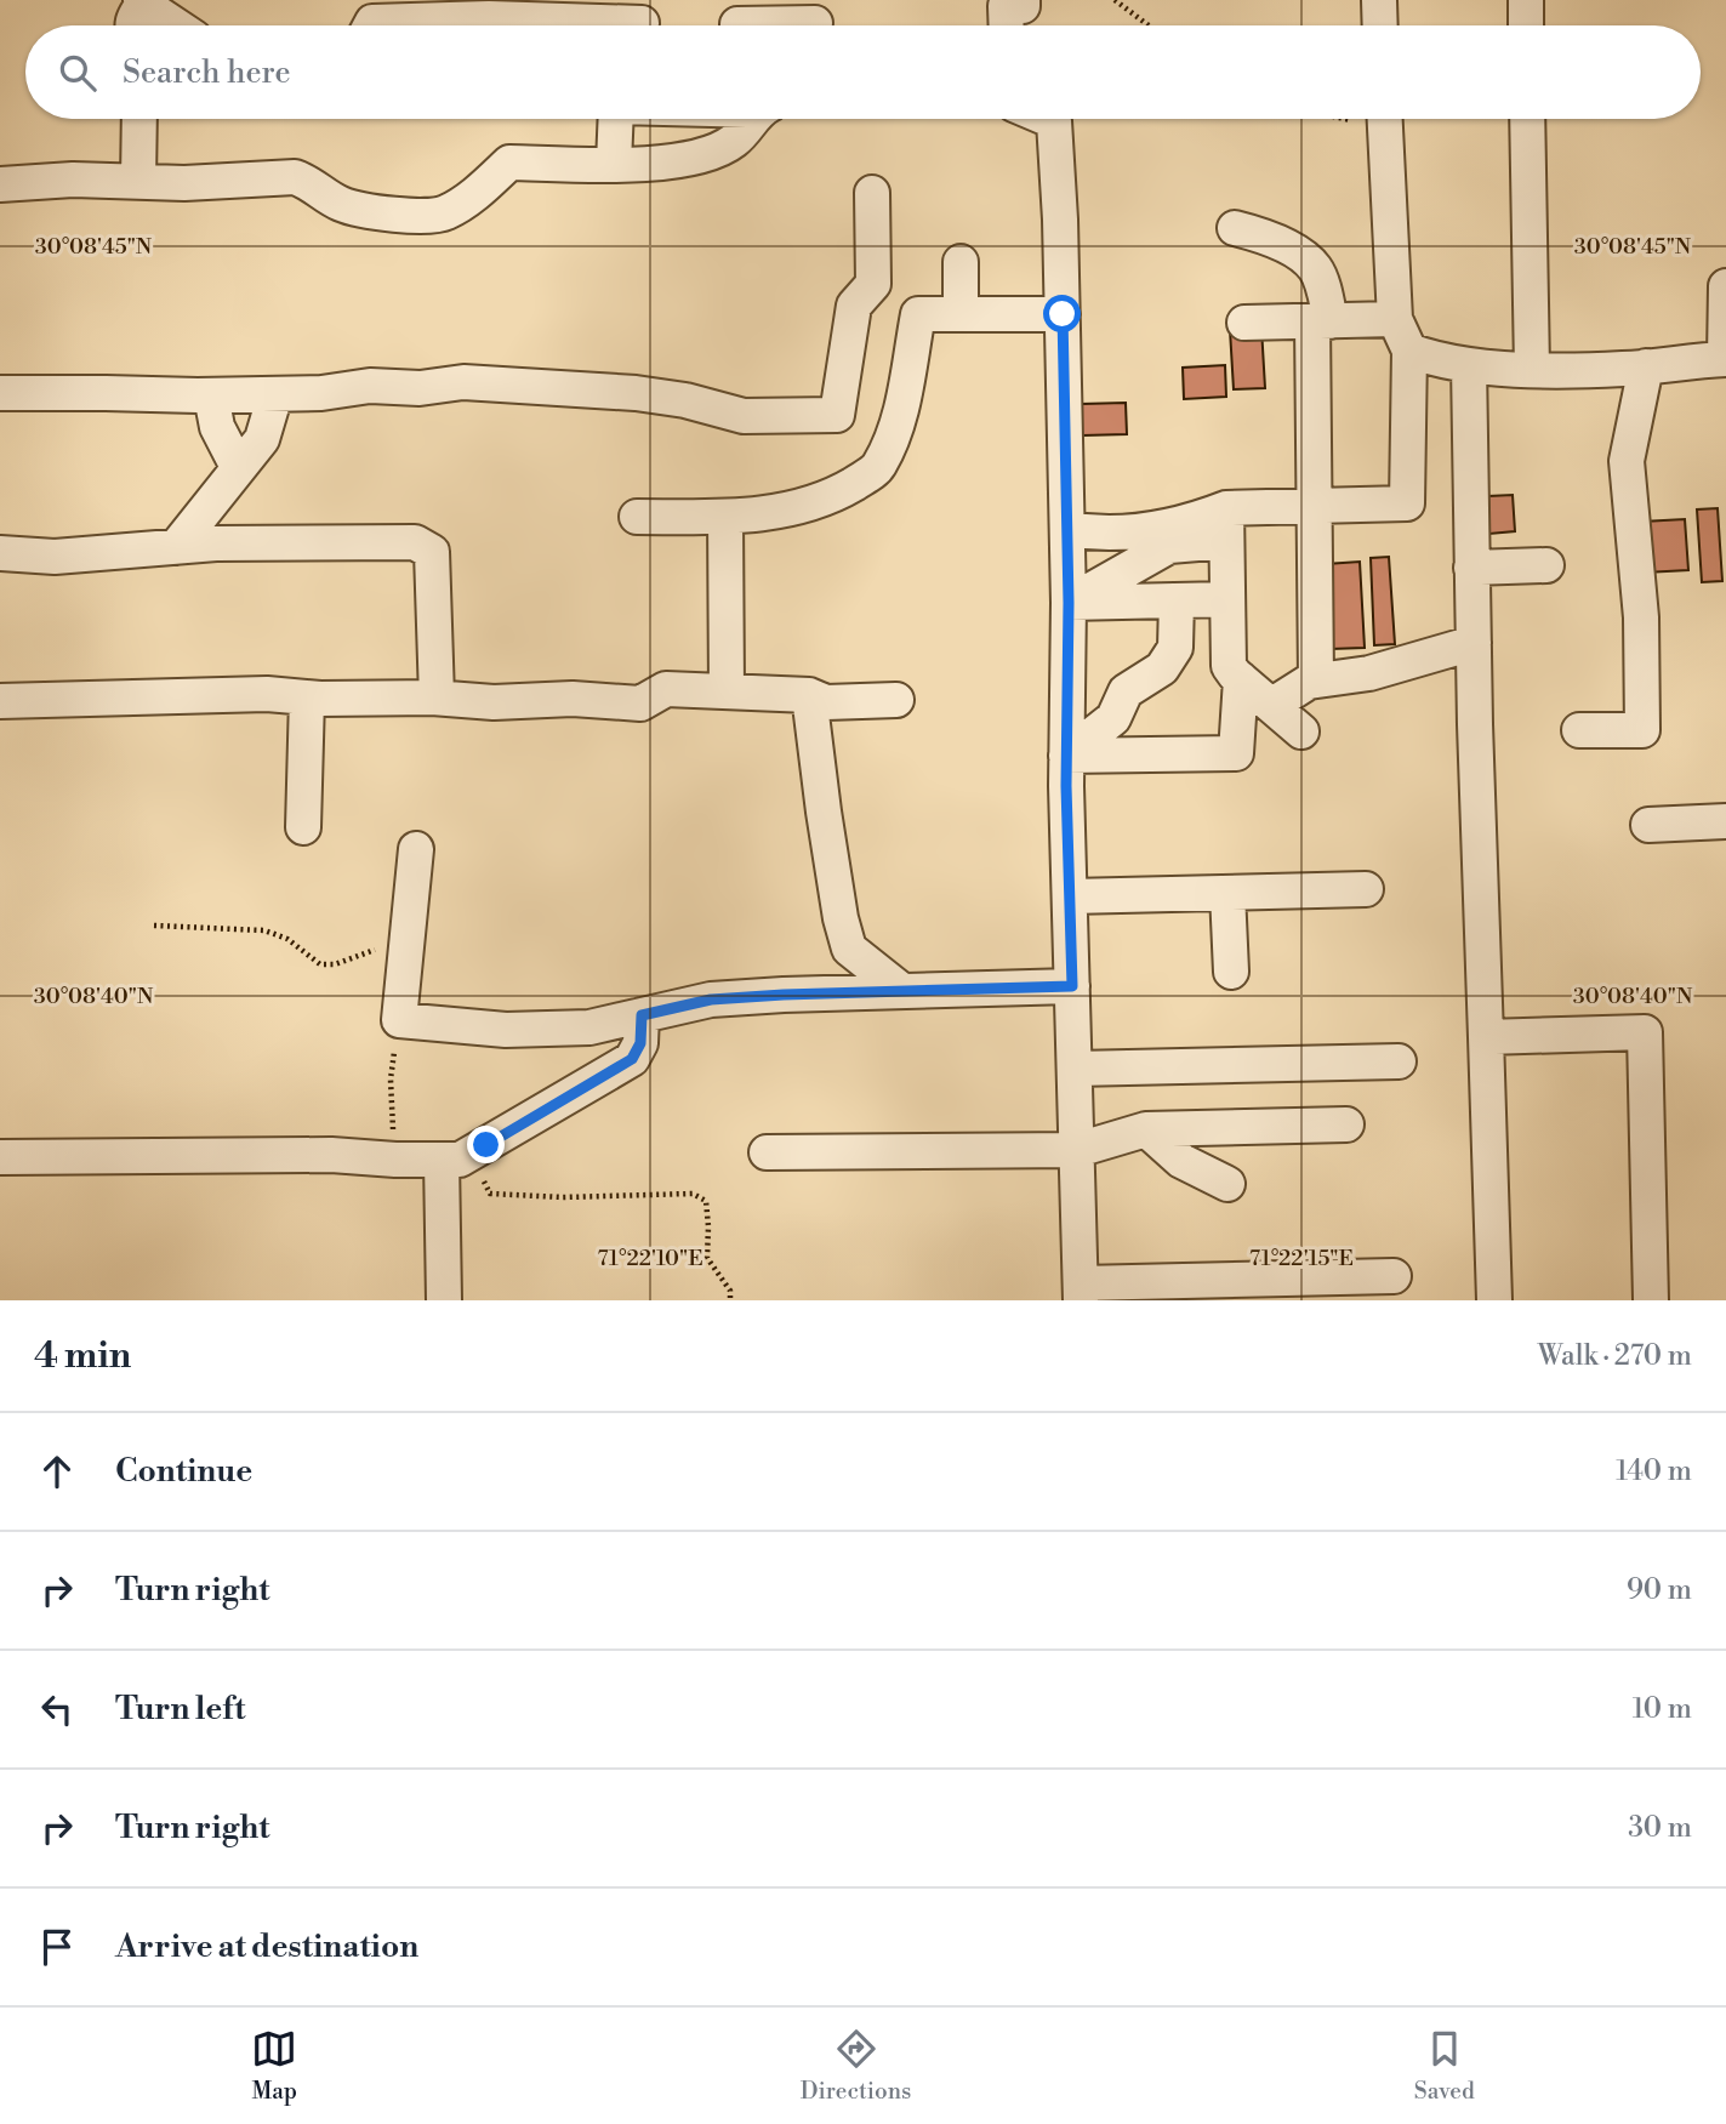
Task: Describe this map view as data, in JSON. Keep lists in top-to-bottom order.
{
  "page": {
    "search": "Search here",
    "heading": ["4 min", "Walk · 270 m"],
    "list": [
      ["Continue", "140 m"],
      ["Turn right", "90 m"],
      ["Turn left", "10 m"],
      ["Turn right", "30 m"],
      "Arrive at destination"
    ],
    "nav": ["Map", "Directions", "Saved"]
  },
  "coordinates": [
    "30°08'45\"N",
    "30°08'40\"N",
    "71°22'10\"E",
    "71°22'15\"E"
  ]
}
